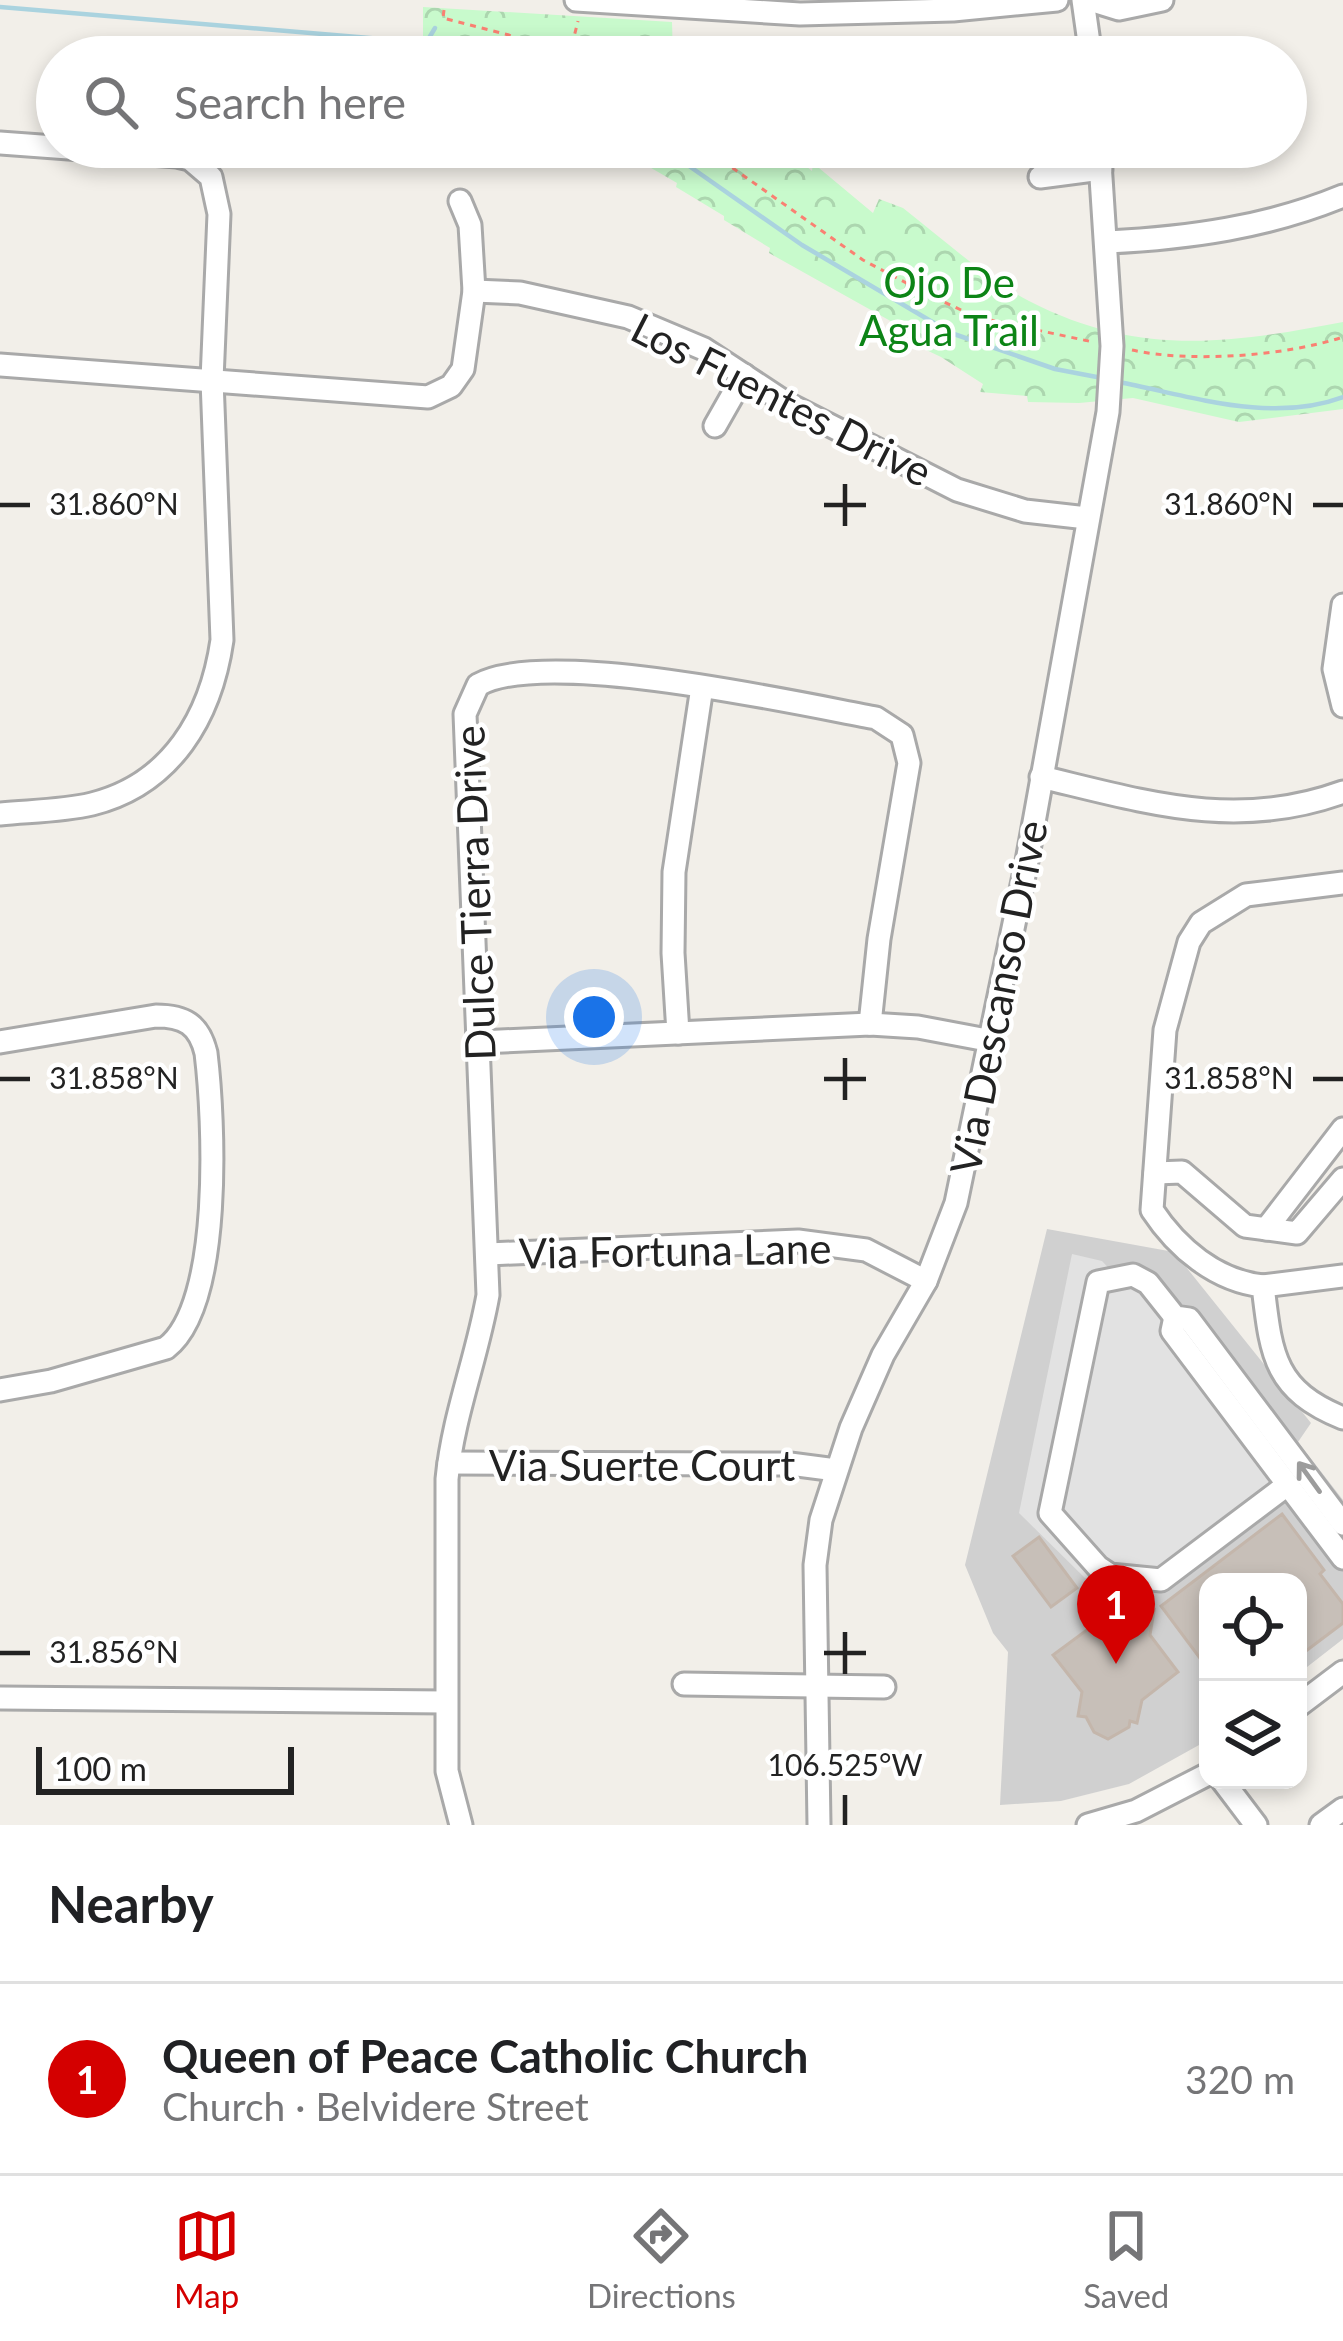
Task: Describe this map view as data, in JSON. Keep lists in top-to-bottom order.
{
  "streets": {
    "street": [
      "Los Fuentes Drive",
      "Dulce Tierra Drive",
      "Via Descanso Drive",
      "Via Fortuna Lane",
      "Via Suerte Court"
    ]
  },
  "crossings": [
    ["Los Fuentes Drive", "Via Descanso Drive"],
    ["Dulce Tierra Drive", "Via Fortuna Lane"],
    ["Dulce Tierra Drive", "Via Suerte Court"],
    ["Via Descanso Drive", "Via Fortuna Lane"],
    ["Via Descanso Drive", "Via Suerte Court"]
  ],
  "parks": ["Ojo De Agua Trail"],
  "scale_bar": "100 m",
  "page": {
    "search": "Search here",
    "pins": "1",
    "scale": "100 m",
    "heading": "Nearby",
    "list": [
      {
        "mark": "1",
        "name": "Queen of Peace Catholic Church",
        "note": "Church · Belvidere Street",
        "value": "320 m"
      }
    ],
    "nav": ["Map", "Directions", "Saved"]
  },
  "coordinates": [
    "31.860°N",
    "31.858°N",
    "31.856°N",
    "106.525°W"
  ]
}
